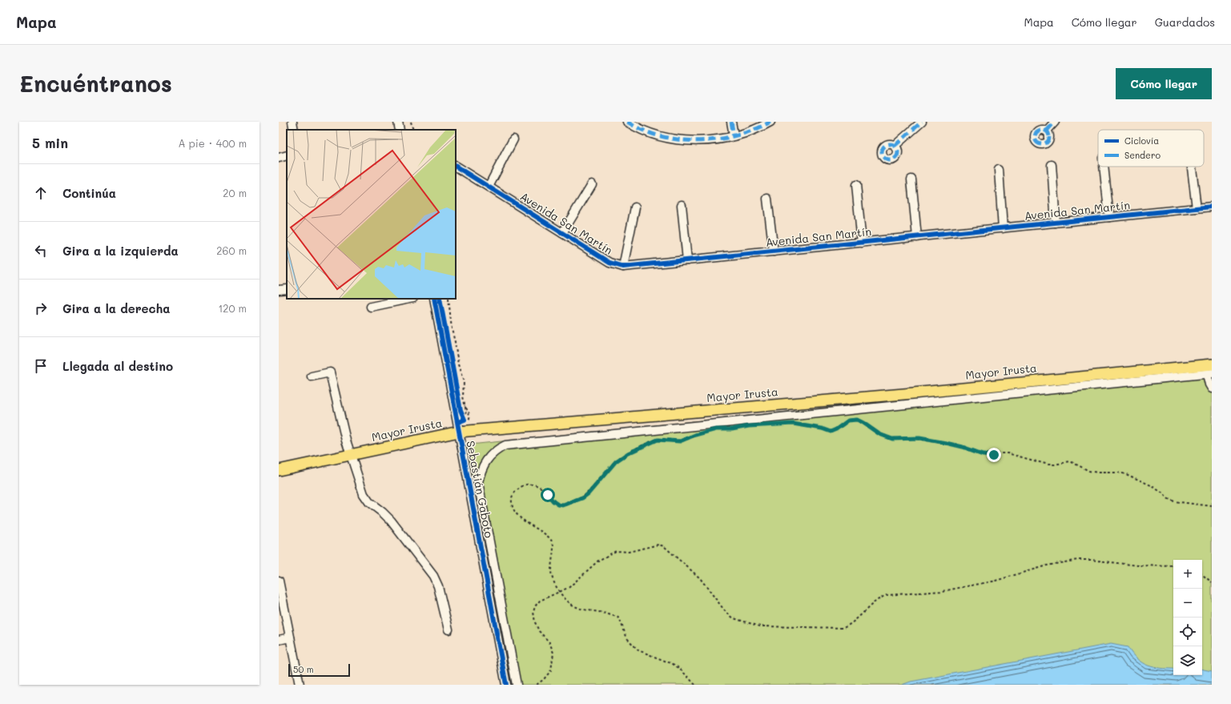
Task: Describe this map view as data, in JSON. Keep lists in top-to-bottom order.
{
  "streets": {
    "main road": ["Mayor Irusta"],
    "street": ["Avenida San Martín", "Sebastián Gaboto"]
  },
  "crossings": [
    ["Mayor Irusta", "Sebastián Gaboto"]
  ],
  "legend": ["Ciclovía", "Sendero"],
  "scale_bar": "50 m",
  "page": {
    "header": "Mapa",
    "nav": ["Mapa", "Cómo llegar", "Guardados"],
    "buttons": "Cómo llegar",
    "title": "Encuéntranos",
    "heading": ["5 min", "A pie · 400 m"],
    "list": [
      ["Continúa", "20 m"],
      ["Gira a la izquierda", "260 m"],
      ["Gira a la derecha", "120 m"],
      "Llegada al destino"
    ],
    "map_buttons": ["+", "−"],
    "scale": "50 m"
  }
}
